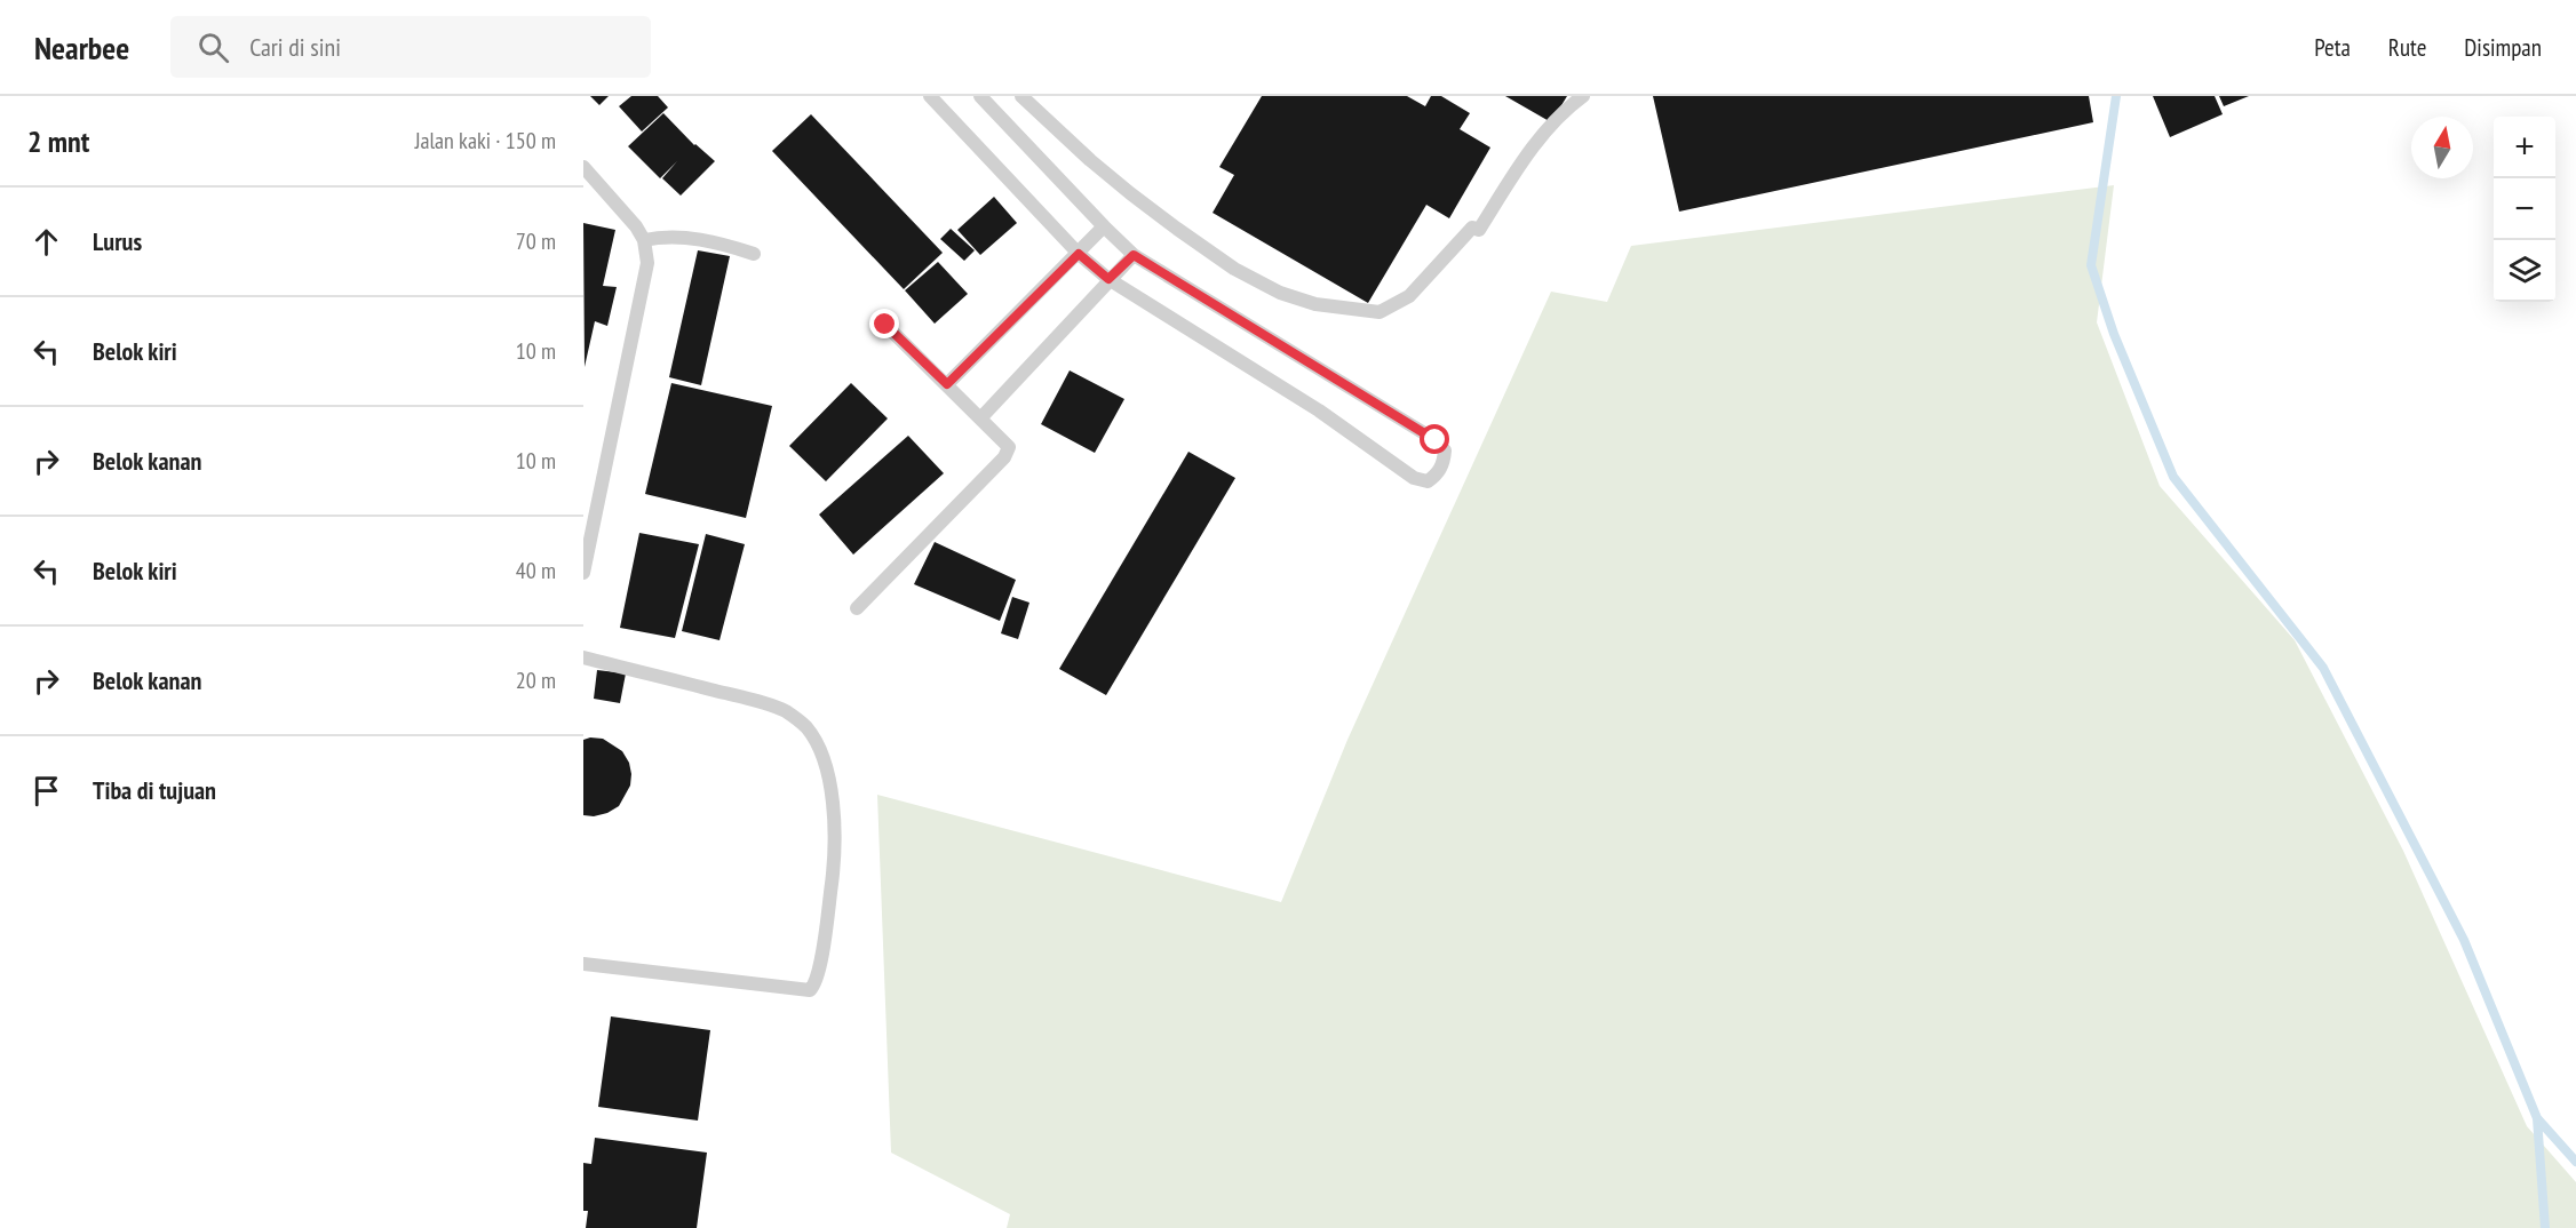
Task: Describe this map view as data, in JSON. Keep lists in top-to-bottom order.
{
  "north": "top",
  "page": {
    "header": "Nearbee",
    "search": "Cari di sini",
    "nav": ["Peta", "Rute", "Disimpan"],
    "heading": ["2 mnt", "Jalan kaki · 150 m"],
    "map_buttons": ["+", "−"],
    "list": [
      ["Lurus", "70 m"],
      ["Belok kiri", "10 m"],
      ["Belok kanan", "10 m"],
      ["Belok kiri", "40 m"],
      ["Belok kanan", "20 m"],
      "Tiba di tujuan"
    ]
  }
}
